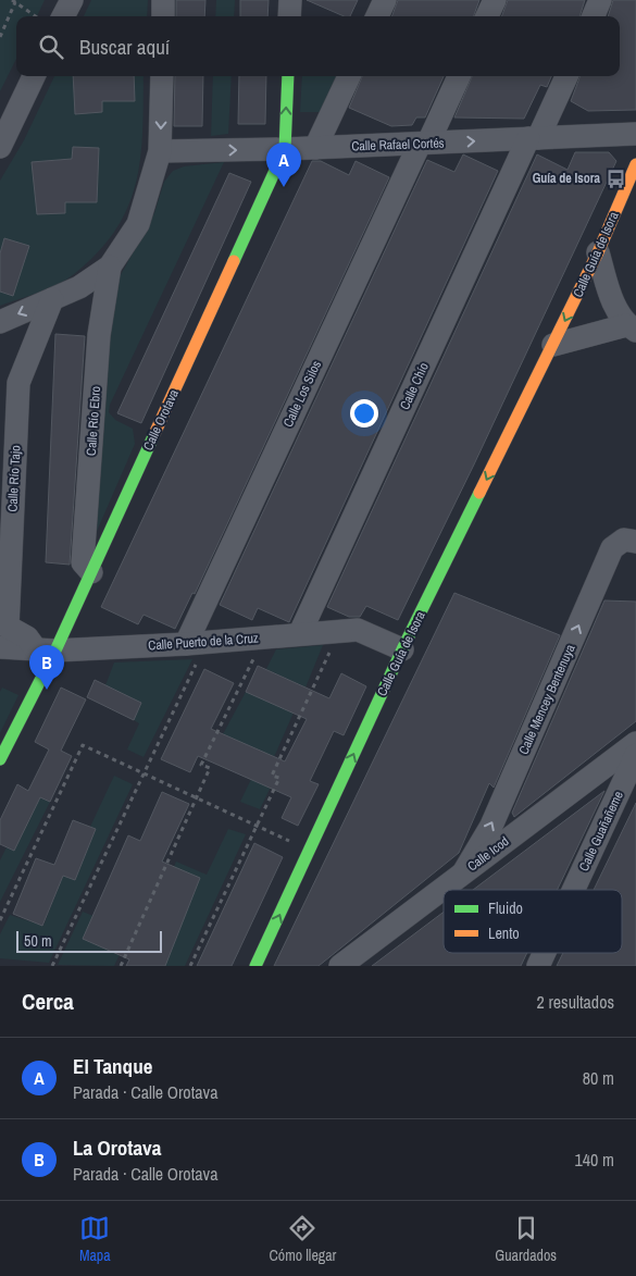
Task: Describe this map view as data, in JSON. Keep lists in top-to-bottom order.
{
  "streets": {
    "street": [
      "Calle Rafael Cortés",
      "Calle Guía de Isora",
      "Calle Chío",
      "Calle Los Silos",
      "Calle Orotava",
      "Calle Río Ebro",
      "Calle Río Tajo",
      "Calle Puerto de la Cruz",
      "Calle Mencey Bentenuya",
      "Calle Guañañeme",
      "Calle Icod"
    ]
  },
  "crossings": [
    ["Calle Rafael Cortés", "Calle Chío"],
    ["Calle Rafael Cortés", "Calle Los Silos"],
    ["Calle Rafael Cortés", "Calle Orotava"],
    ["Calle Guía de Isora", "Calle Puerto de la Cruz"],
    ["Calle Chío", "Calle Puerto de la Cruz"],
    ["Calle Los Silos", "Calle Puerto de la Cruz"],
    ["Calle Orotava", "Calle Río Ebro"],
    ["Calle Orotava", "Calle Río Tajo"],
    ["Calle Orotava", "Calle Puerto de la Cruz"],
    ["Calle Río Tajo", "Calle Puerto de la Cruz"],
    ["Calle Mencey Bentenuya", "Calle Icod"]
  ],
  "one_way": ["Calle Rafael Cortés", "Calle Mencey Bentenuya"],
  "places": {
    "bus stop": ["Guía de Isora"]
  },
  "legend": ["Fluido", "Lento"],
  "scale_bar": "50 m",
  "page": {
    "search": "Buscar aquí",
    "pins": ["A", "B"],
    "scale": "50 m",
    "heading": ["Cerca", "2 resultados"],
    "list": [
      {
        "mark": "A",
        "name": "El Tanque",
        "note": "Parada · Calle Orotava",
        "value": "80 m"
      },
      {
        "mark": "B",
        "name": "La Orotava",
        "note": "Parada · Calle Orotava",
        "value": "140 m"
      }
    ],
    "nav": ["Mapa", "Cómo llegar", "Guardados"]
  }
}
